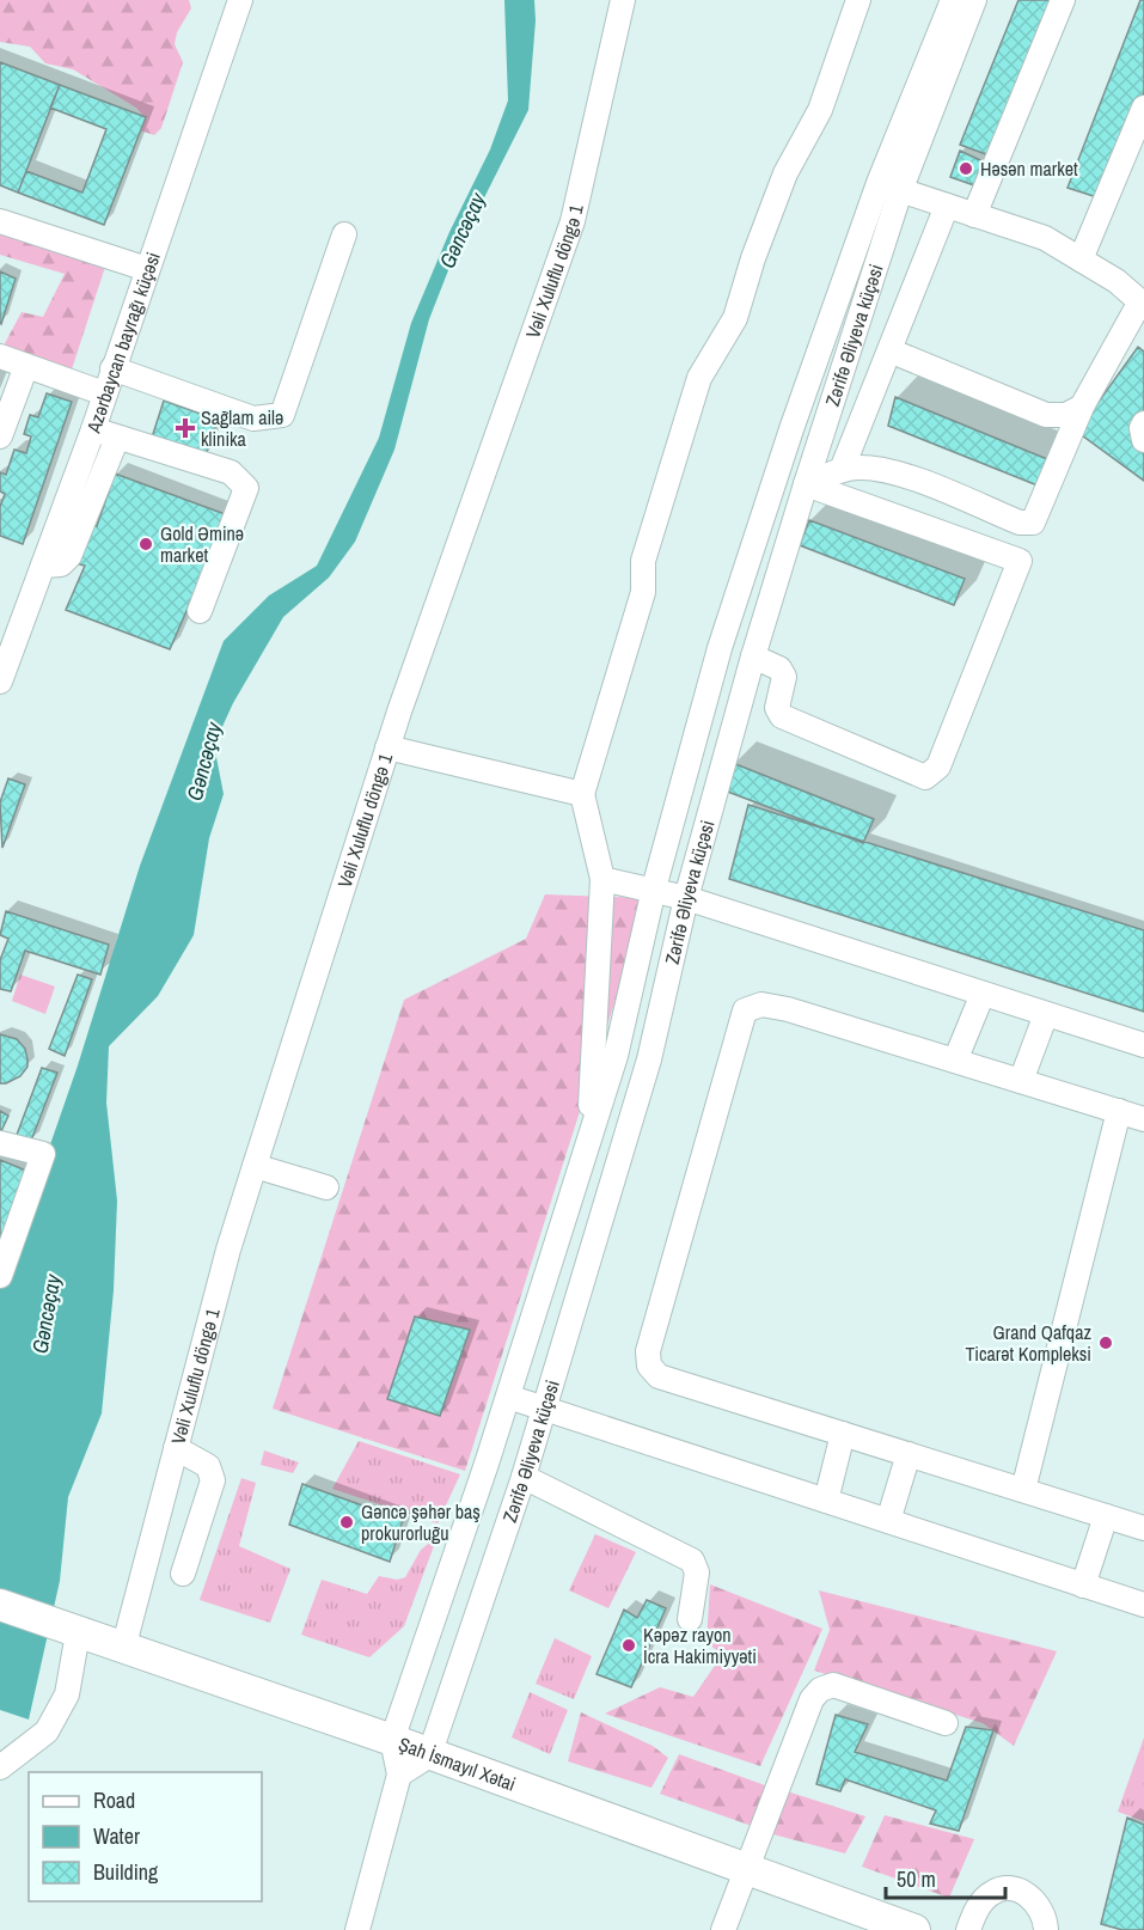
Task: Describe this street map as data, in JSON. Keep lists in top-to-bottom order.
{
  "streets": {
    "main road": ["Şah İsmayıl Xətai"],
    "street": ["Vəli Xuluflu döngə 1", "Zərifə Əliyeva küçəsi", "Azərbaycan bayrağı küçəsi"]
  },
  "crossings": [
    ["Vəli Xuluflu döngə 1", "Şah İsmayıl Xətai"],
    ["Zərifə Əliyeva küçəsi", "Şah İsmayıl Xətai"]
  ],
  "water": ["Gəncəçay"],
  "places": {
    "other": [
      "Həsən market",
      "Gold Əminə market",
      "Grand Qafqaz Ticarət Kompleksi",
      "Gəncə şəhər baş prokurorluğu",
      "Kəpəz rayon İcra Hakimiyyəti"
    ],
    "health": ["Sağlam ailə klinika"]
  },
  "legend": ["Road", "Water", "Building"],
  "scale_bar": "50 m"
}
